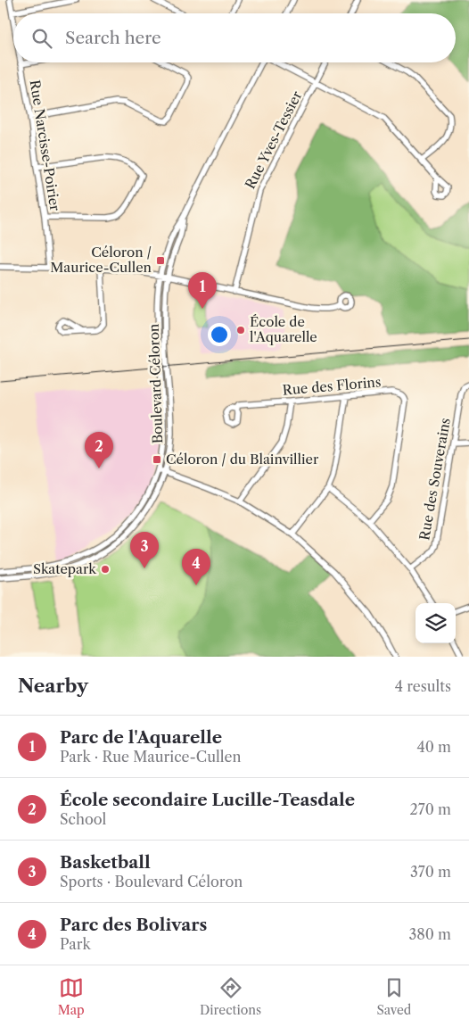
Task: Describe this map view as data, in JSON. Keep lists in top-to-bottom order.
{
  "streets": {
    "street": [
      "Rue Yves-Tessier",
      "Rue Narcisse-Poirier",
      "Boulevard Céloron",
      "Rue des Florins",
      "Rue des Souverains"
    ]
  },
  "places": {
    "transit": ["Céloron / Maurice-Cullen", "Céloron / du Blainvillier"],
    "other": ["École de l'Aquarelle", "Skatepark"]
  },
  "page": {
    "search": "Search here",
    "pins": [
      "1",
      "2",
      "3",
      "4"
    ],
    "heading": ["Nearby", "4 results"],
    "list": [
      {
        "mark": "1",
        "name": "Parc de l'Aquarelle",
        "note": "Park · Rue Maurice-Cullen",
        "value": "40 m"
      },
      {
        "mark": "2",
        "name": "École secondaire Lucille-Teasdale",
        "note": "School",
        "value": "270 m"
      },
      {
        "mark": "3",
        "name": "Basketball",
        "note": "Sports · Boulevard Céloron",
        "value": "370 m"
      },
      {
        "mark": "4",
        "name": "Parc des Bolivars",
        "note": "Park",
        "value": "380 m"
      }
    ],
    "nav": ["Map", "Directions", "Saved"]
  }
}
